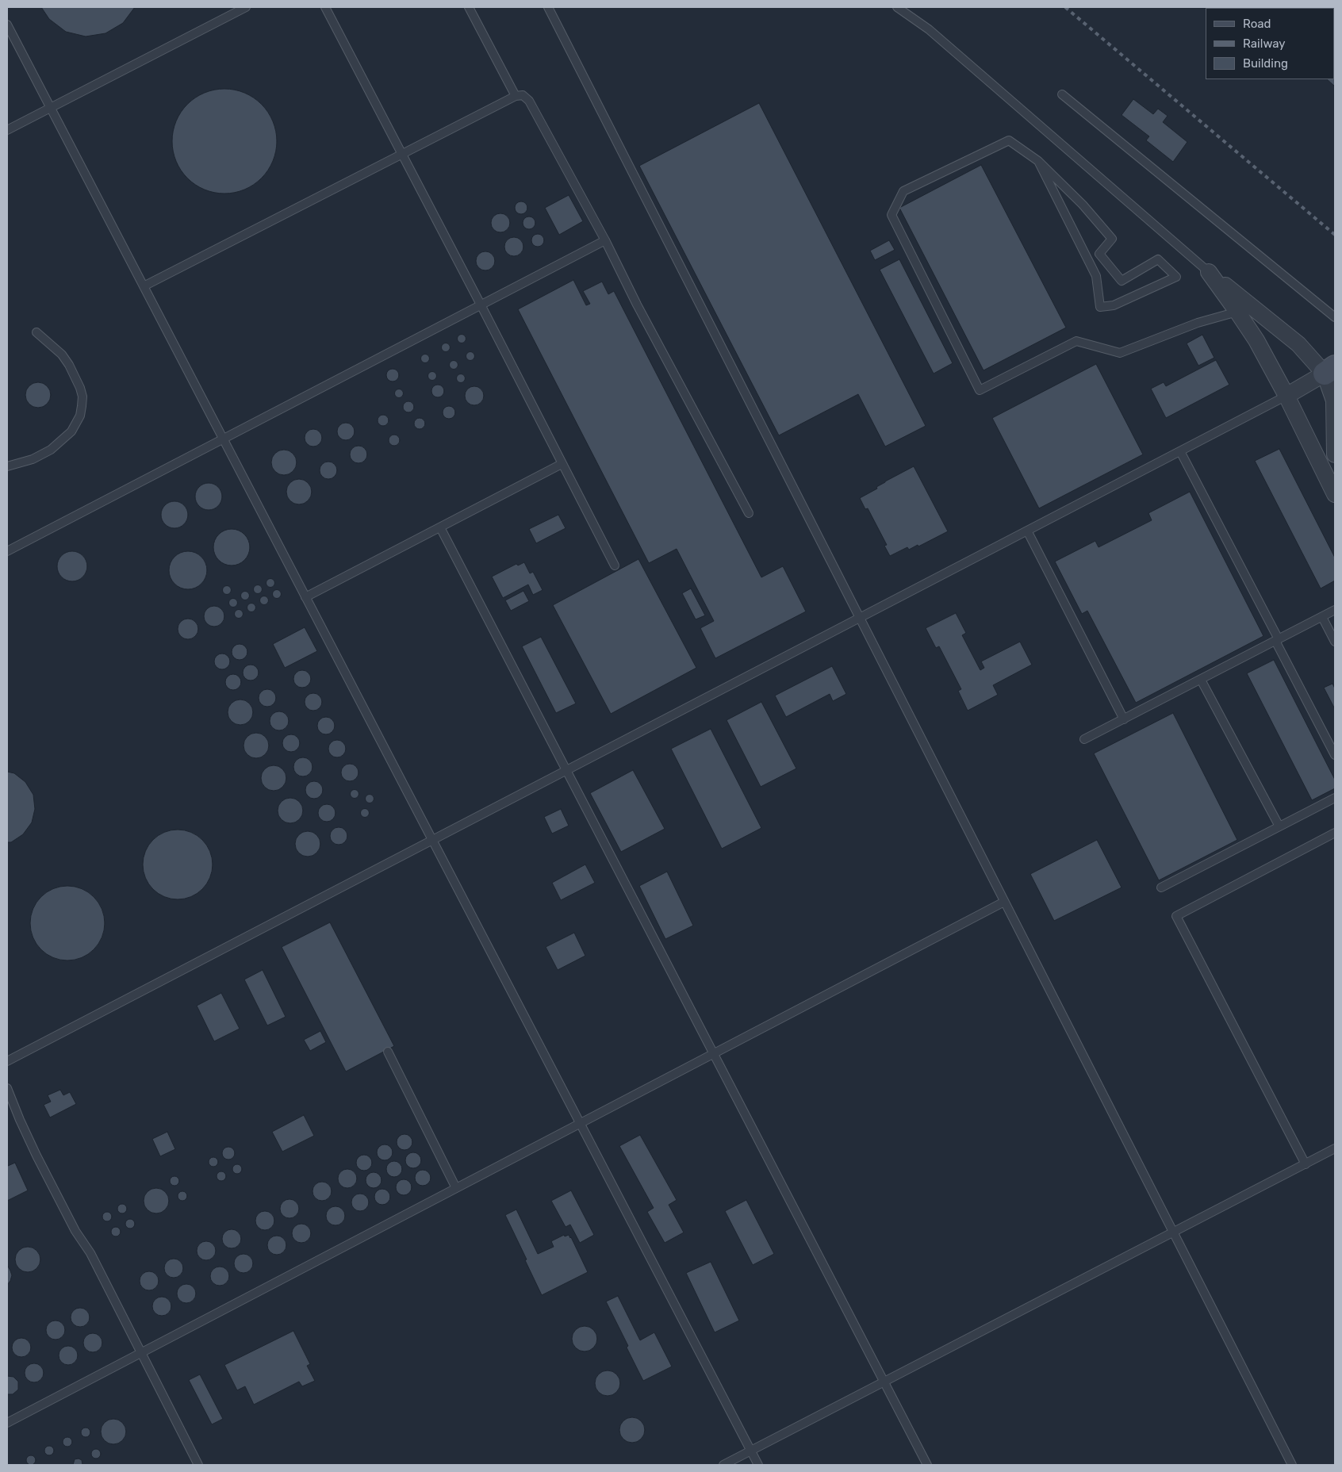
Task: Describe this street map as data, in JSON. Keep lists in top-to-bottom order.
{
  "legend": ["Road", "Railway", "Building"]
}
